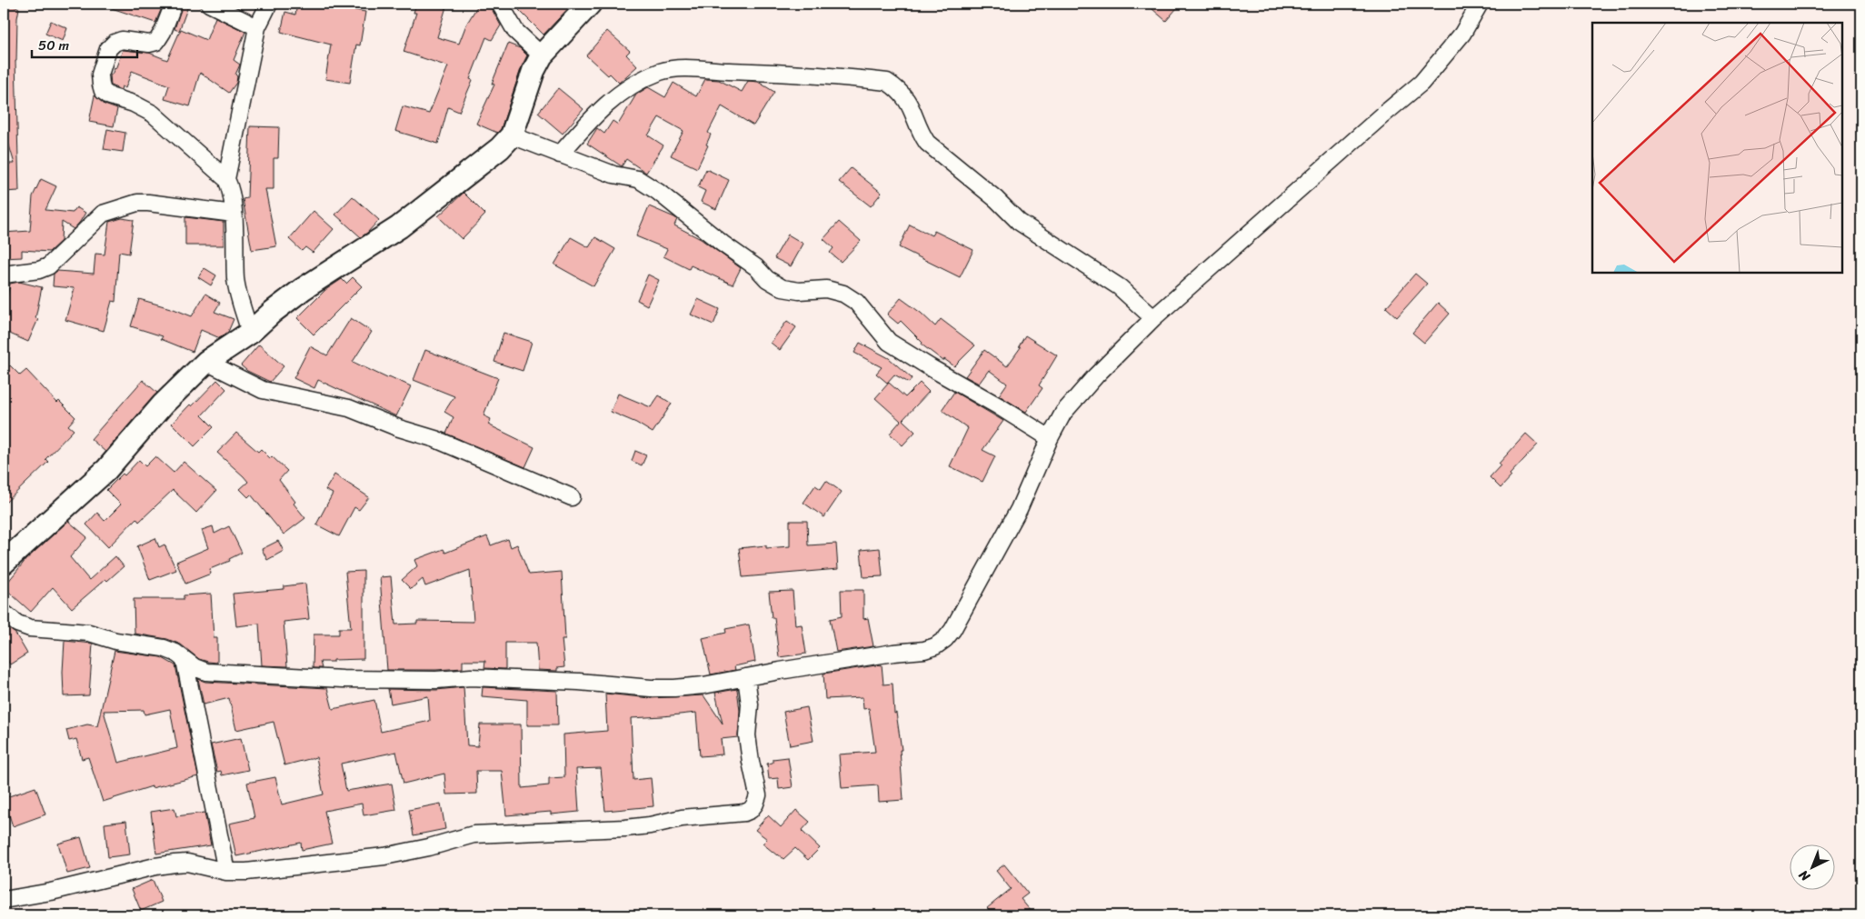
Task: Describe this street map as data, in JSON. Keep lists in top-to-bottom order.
{
  "scale_bar": "50 m",
  "north": "bottom left"
}
